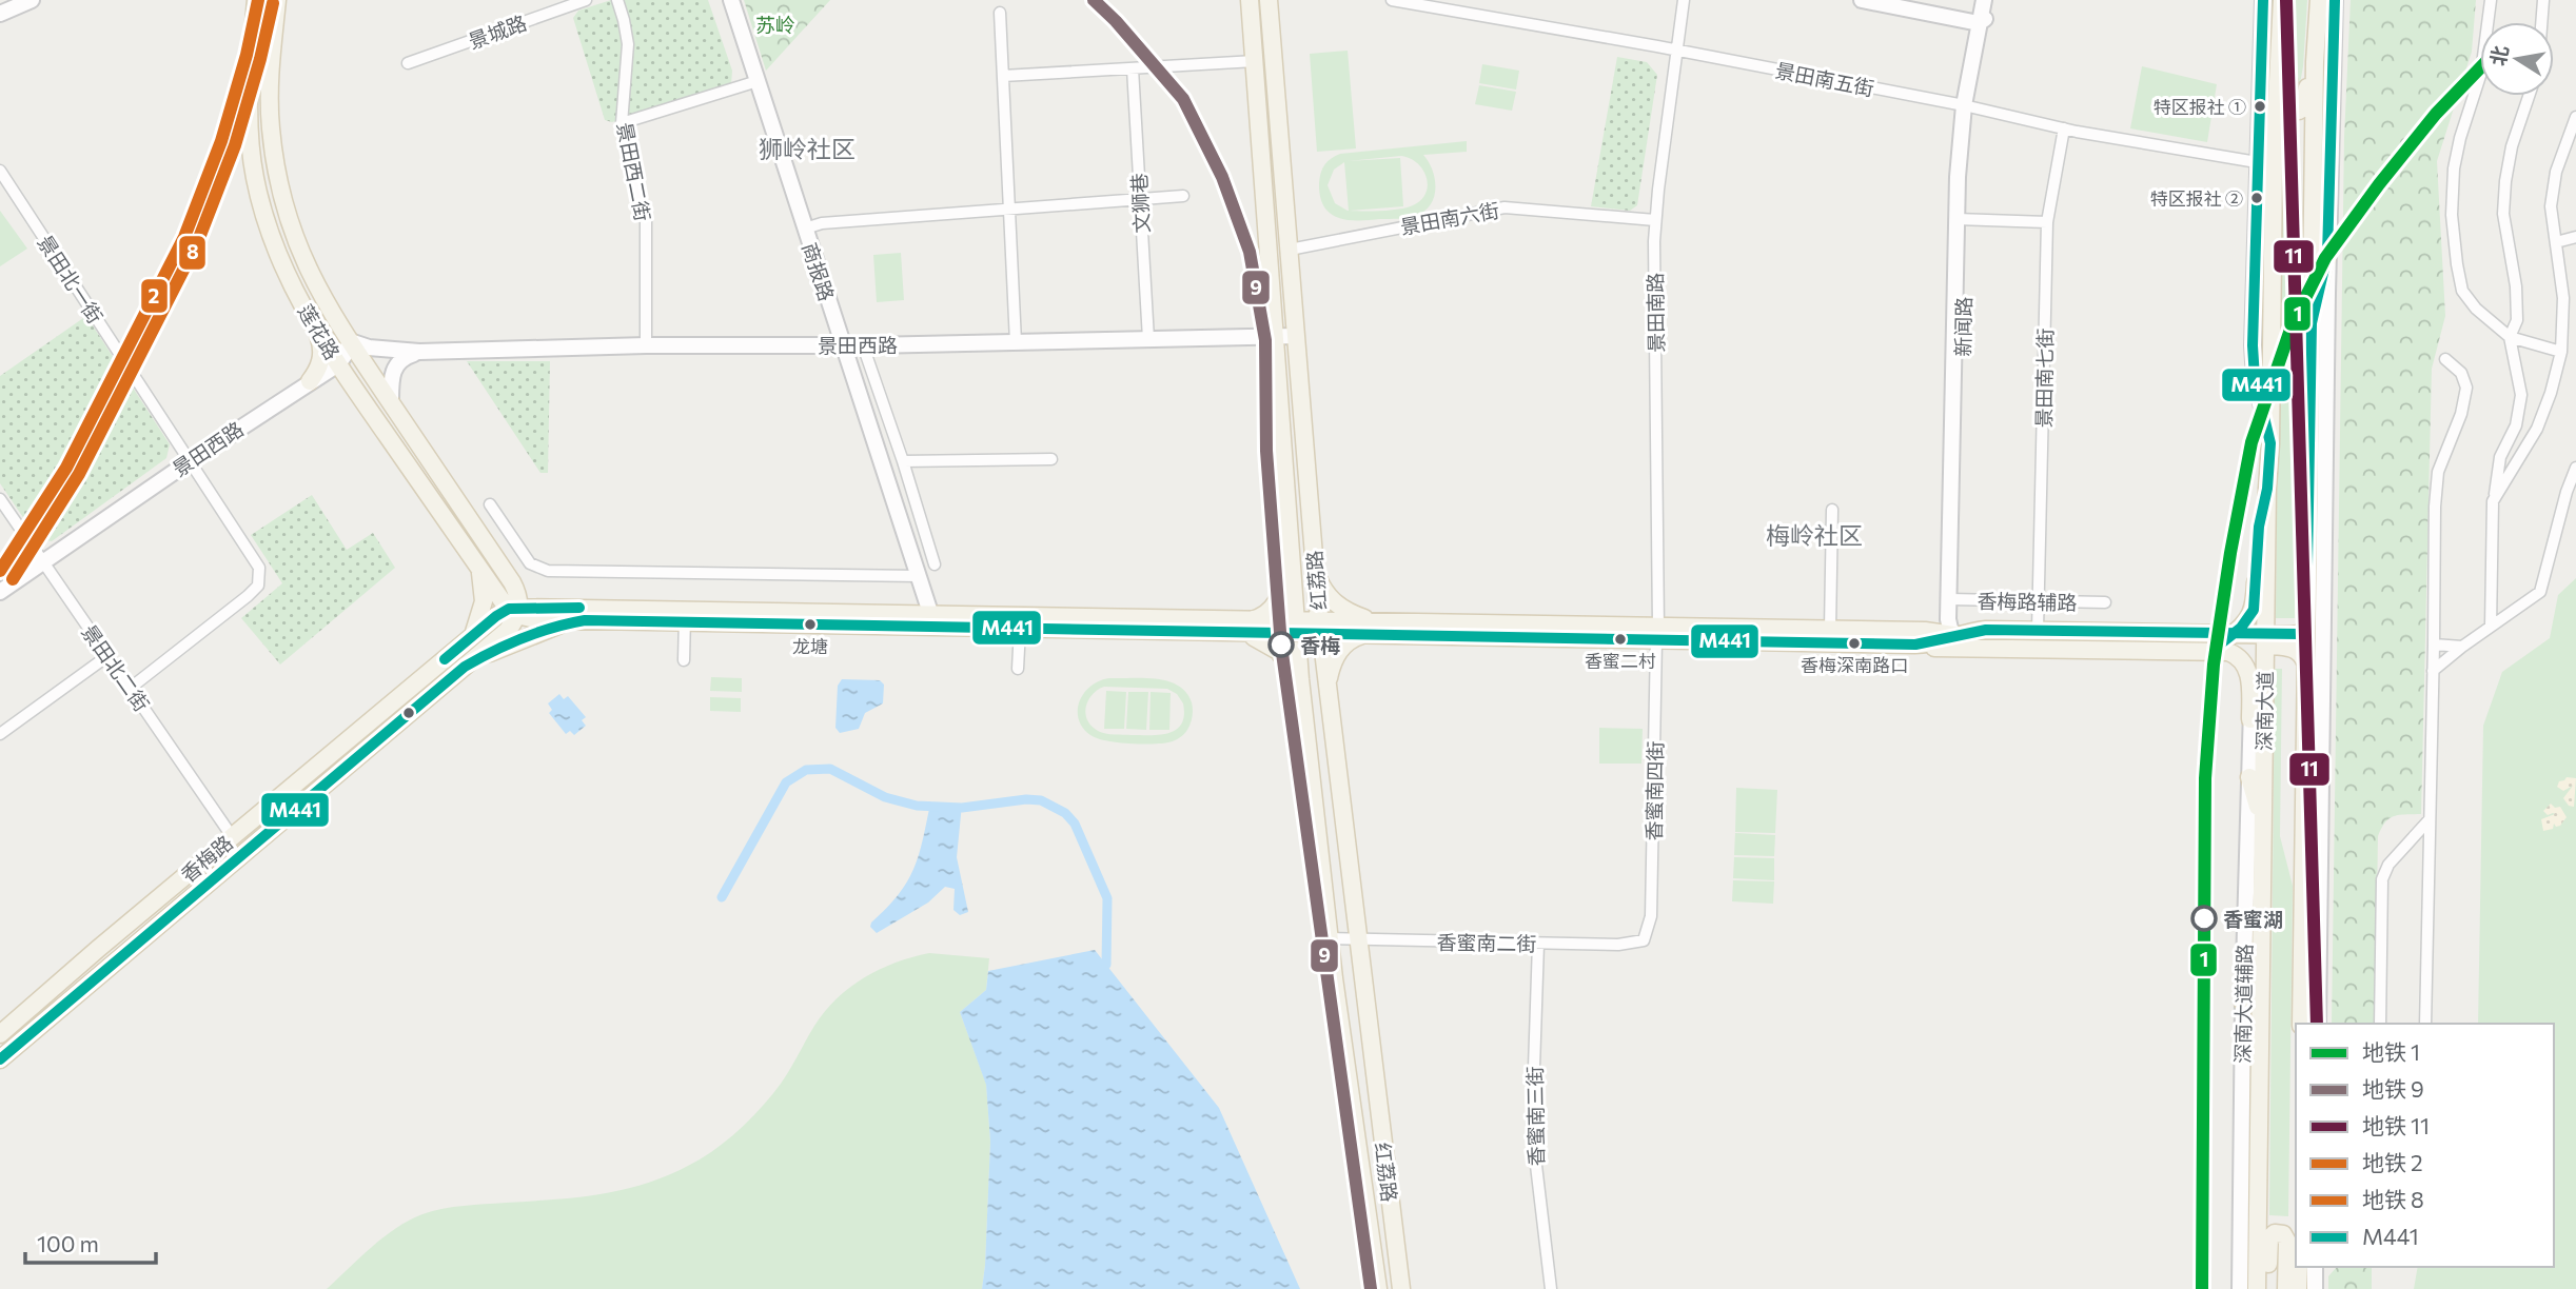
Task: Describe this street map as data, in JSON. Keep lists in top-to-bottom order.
{
  "streets": {
    "main road": [
      "莲花路",
      "红荔路",
      "深南大道",
      "香梅路"
    ],
    "street": [
      "景城路",
      "景田南五街",
      "景田西二街",
      "文狮巷",
      "景田南六街",
      "商报路",
      "景田北一街",
      "景田南路",
      "新闻路",
      "景田西路",
      "景田南七街",
      "香梅路辅路",
      "景田北二街",
      "香蜜南四街",
      "香蜜南二街",
      "深南大道辅路",
      "香蜜南三街"
    ]
  },
  "crossings": [
    ["景田南五街", "景田南路"],
    ["景田南五街", "新闻路"],
    ["景田南五街", "景田南七街"],
    ["景田西二街", "景田西路"],
    ["文狮巷", "景田西路"],
    ["景田南六街", "景田南路"],
    ["景田南六街", "红荔路"],
    ["商报路", "景田西路"],
    ["景田北一街", "景田西路"],
    ["景田北一街", "景田北二街"],
    ["景田南路", "香蜜南四街"],
    ["新闻路", "香梅路辅路"],
    ["莲花路", "景田西路"],
    ["莲花路", "香梅路"],
    ["景田西路", "红荔路"],
    ["景田西路", "景田北二街"],
    ["景田南七街", "香梅路辅路"],
    ["红荔路", "香蜜南二街"],
    ["景田北二街", "香梅路"],
    ["深南大道", "深南大道辅路"],
    ["香蜜南四街", "香蜜南二街"],
    ["香蜜南二街", "香蜜南三街"]
  ],
  "districts": ["狮岭社区", "梅岭社区"],
  "parks": ["苏岭"],
  "places": [
    "特区报社 ①",
    "特区报社 ②",
    "龙塘",
    "香蜜二村",
    "香梅深南路口",
    "香梅",
    "香蜜湖"
  ],
  "lines": [
    "metro line 9",
    "metro line 11",
    "metro line 2",
    "transit line M441",
    "metro line 8",
    "metro line 1"
  ],
  "legend": [
    "地铁 1",
    "地铁 9",
    "地铁 11",
    "地铁 2",
    "地铁 8",
    "M441"
  ],
  "scale_bar": "100 m",
  "north": "left"
}
